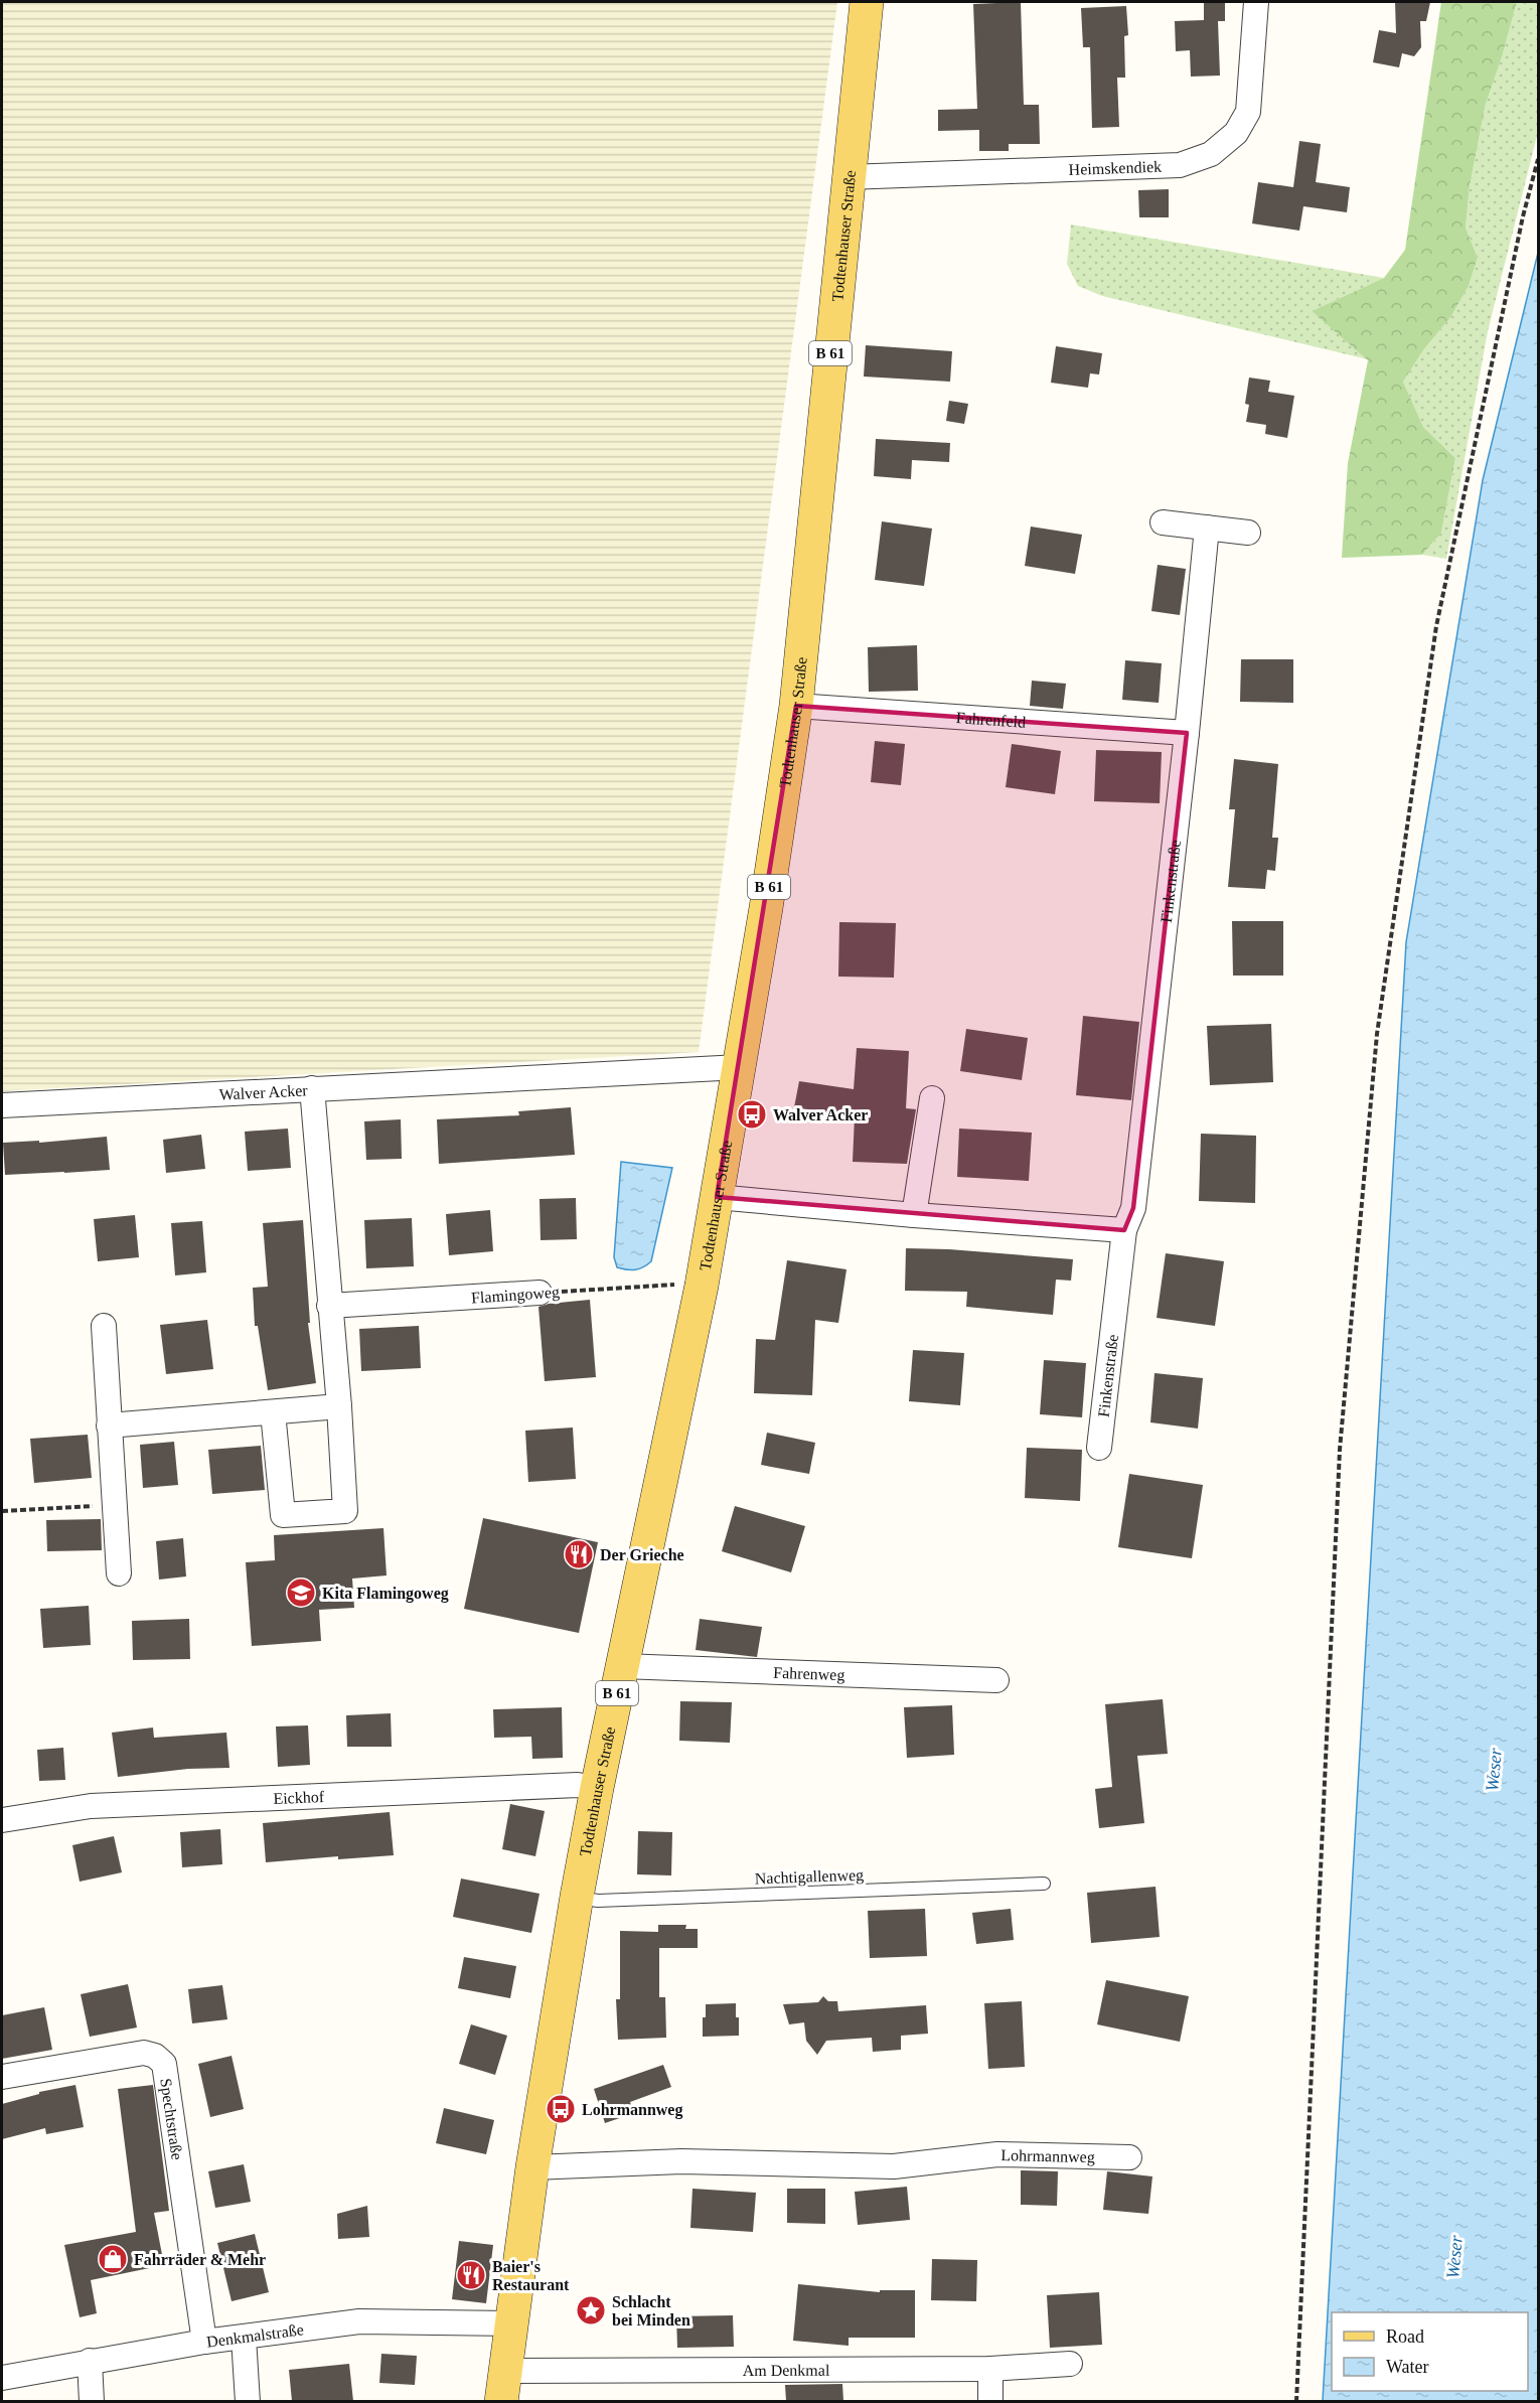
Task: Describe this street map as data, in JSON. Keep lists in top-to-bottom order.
{
  "streets": {
    "main road": ["Todtenhauser Straße", "B 61"],
    "street": [
      "Heimskendiek",
      "Fahrenfeld",
      "Finkenstraße",
      "Walver Acker",
      "Flamingoweg",
      "Fahrenweg",
      "Eickhof",
      "Spechtstraße",
      "Lohrmannweg",
      "Denkmalstraße",
      "Am Denkmal"
    ],
    "lane": ["Nachtigallenweg"]
  },
  "crossings": [
    ["Heimskendiek", "Todtenhauser Straße"],
    ["Todtenhauser Straße", "Fahrenfeld"],
    ["Todtenhauser Straße", "Walver Acker"],
    ["Todtenhauser Straße", "Flamingoweg"],
    ["Todtenhauser Straße", "Fahrenweg"],
    ["Todtenhauser Straße", "Eickhof"],
    ["Todtenhauser Straße", "Nachtigallenweg"],
    ["Todtenhauser Straße", "Lohrmannweg"],
    ["Todtenhauser Straße", "Denkmalstraße"],
    ["Todtenhauser Straße", "Am Denkmal"],
    ["Fahrenfeld", "Finkenstraße"],
    ["Spechtstraße", "Denkmalstraße"]
  ],
  "water": ["Weser"],
  "places": {
    "bus stop": ["Walver Acker", "Lohrmannweg"],
    "restaurant": ["Der Grieche", "Baier's Restaurant"],
    "school or university": ["Kita Flamingoweg"],
    "shop": ["Fahrräder & Mehr"],
    "place": ["Schlacht bei Minden"]
  },
  "legend": ["Road", "Water"]
}
